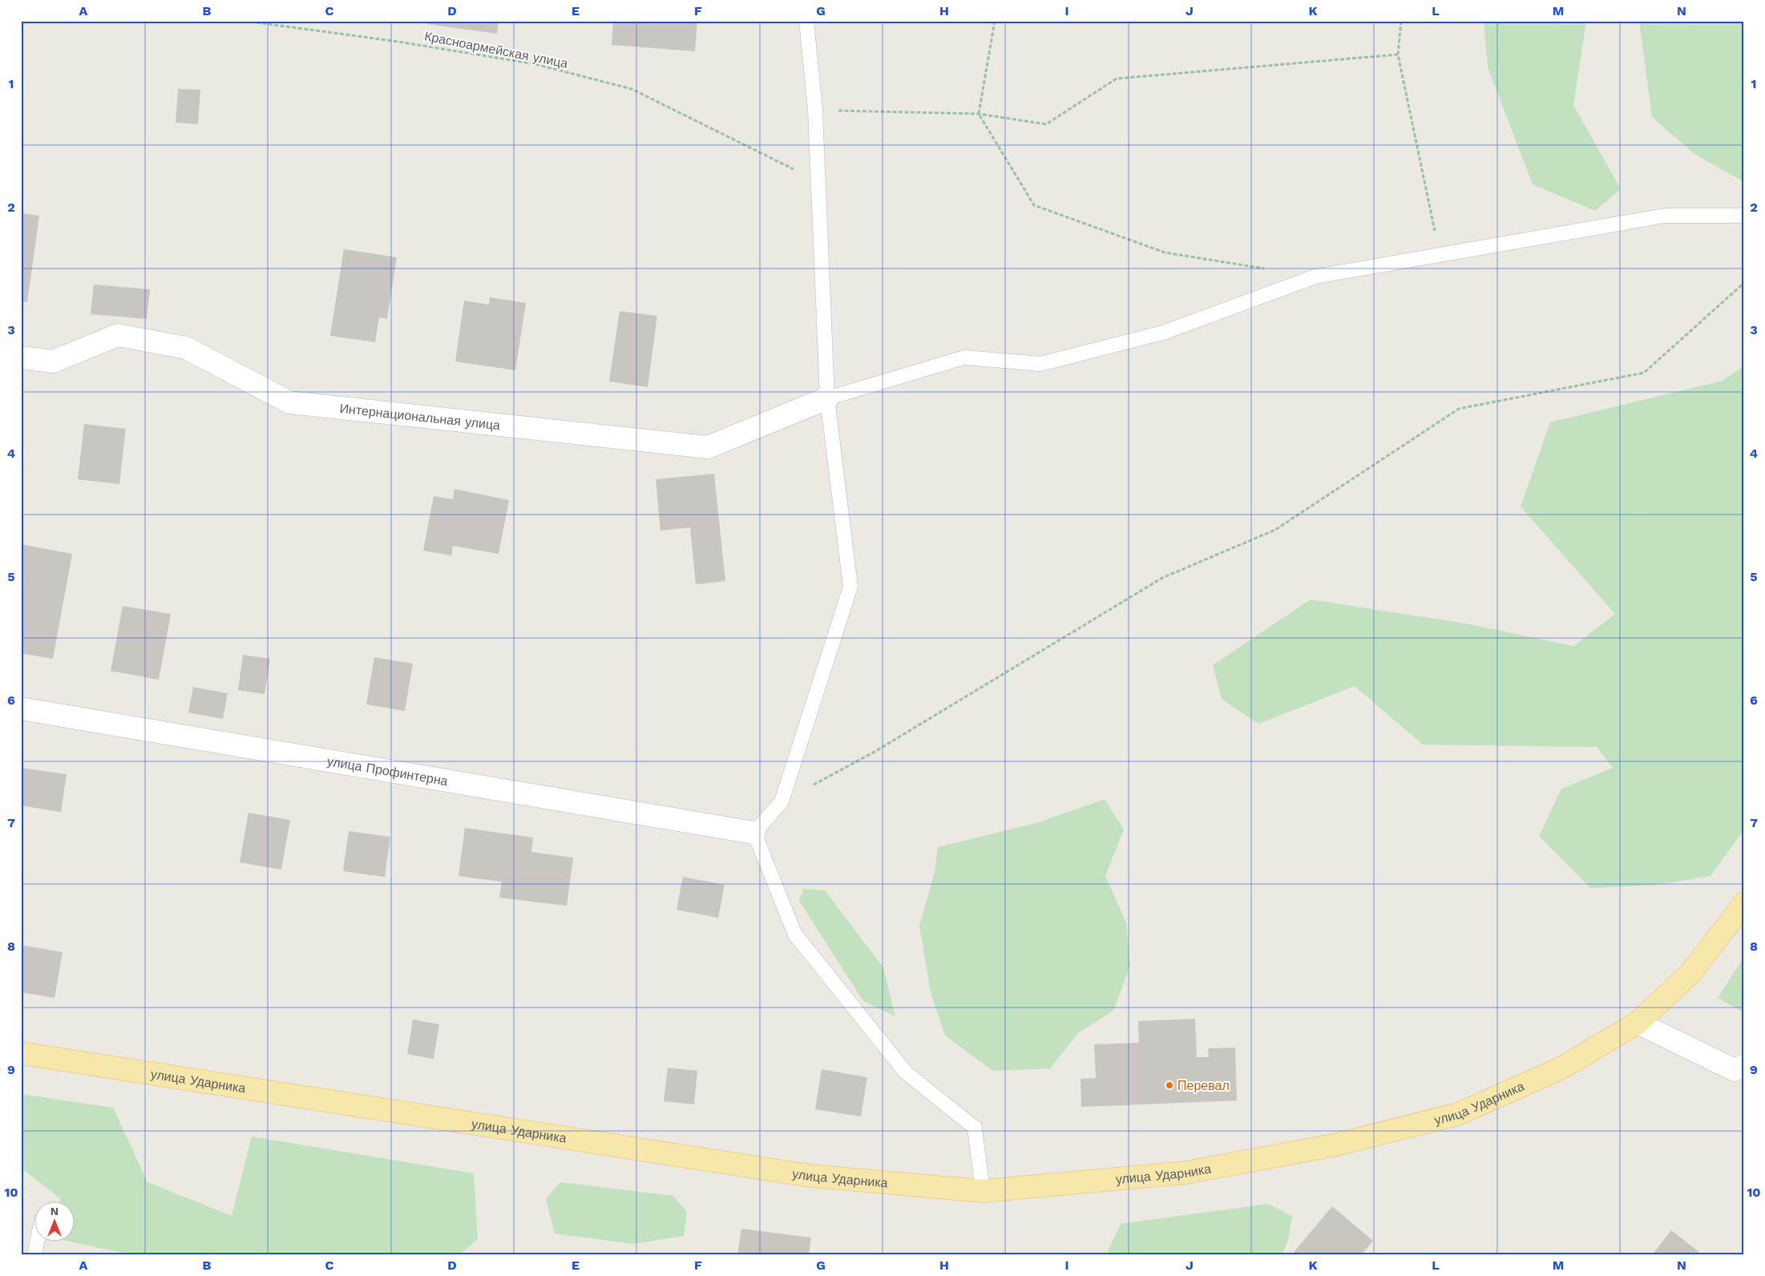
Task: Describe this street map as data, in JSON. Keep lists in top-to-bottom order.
{
  "streets": {
    "main road": ["улица Ударника"],
    "street": ["Интернациональная улица", "улица Профинтерна"],
    "path": ["Красноармейская улица"]
  },
  "places": ["Перевал"],
  "north": "top",
  "grid": {
    "columns": [
      "A",
      "B",
      "C",
      "D",
      "E",
      "F",
      "G",
      "H",
      "I",
      "J",
      "K",
      "L",
      "M",
      "N"
    ],
    "rows": [
      "1",
      "2",
      "3",
      "4",
      "5",
      "6",
      "7",
      "8",
      "9",
      "10"
    ]
  }
}
